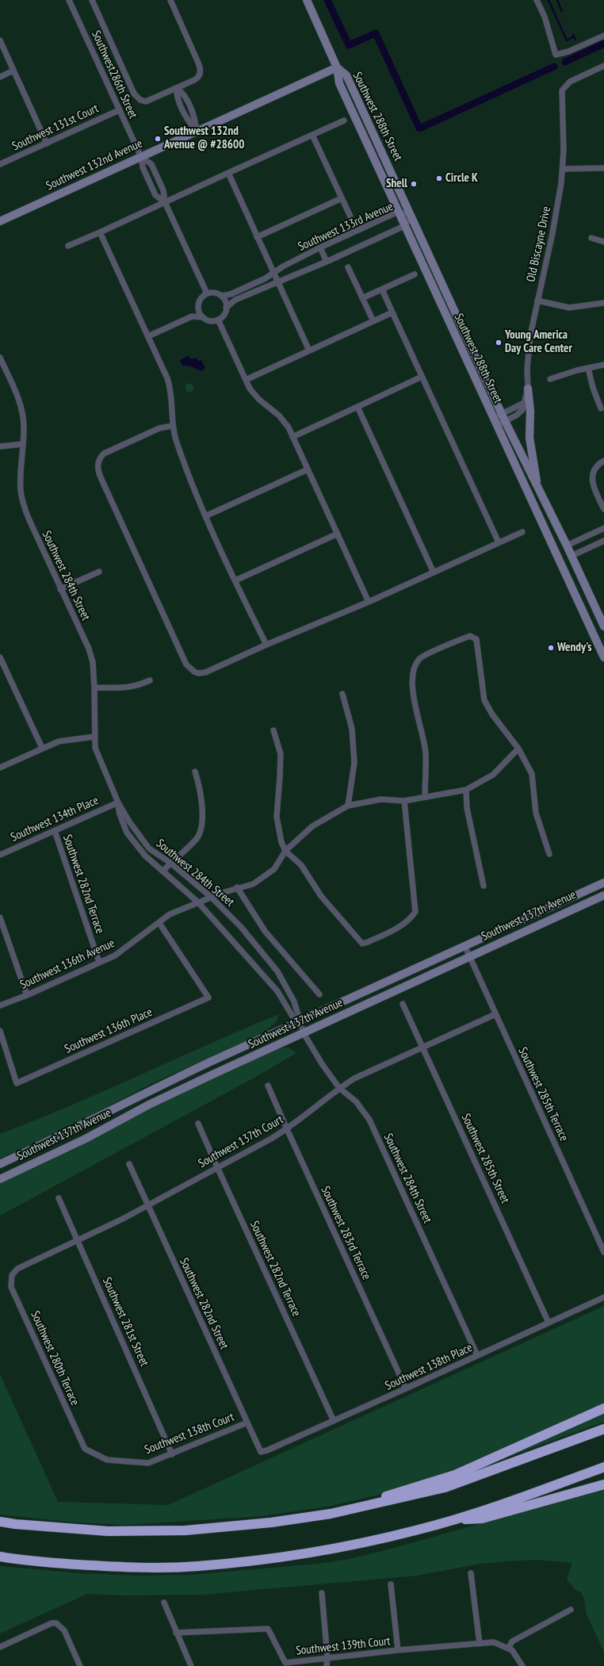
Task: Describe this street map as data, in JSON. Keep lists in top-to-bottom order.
{
  "streets": {
    "main road": ["Southwest 288th Street", "Southwest 132nd Avenue", "Southwest 137th Avenue"],
    "street": [
      "Southwest286th Street",
      "Southwest 131st Court",
      "Southwest 133rd Avenue",
      "Old Biscayne Drive",
      "Southwest 284th Street",
      "Southwest 134th Place",
      "Southwest 282nd Terrace",
      "Southwest 136th Avenue",
      "Southwest 136th Place",
      "Southwest 285th Terrace",
      "Southwest 137th Court",
      "Southwest 285th Street",
      "Southwest 283rd Terrace",
      "Southwest 282nd Street",
      "Southwest 281st Street",
      "Southwest 280th Terrace",
      "Southwest 138th Place",
      "Southwest 138th Court",
      "Southwest 139th Court"
    ]
  },
  "crossings": [
    ["Southwest286th Street", "Southwest 131st Court"],
    ["Southwest286th Street", "Southwest 132nd Avenue"],
    ["Southwest 288th Street", "Southwest 132nd Avenue"],
    ["Southwest 288th Street", "Southwest 133rd Avenue"],
    ["Southwest 288th Street", "Old Biscayne Drive"],
    ["Southwest 284th Street", "Southwest 134th Place"],
    ["Southwest 284th Street", "Southwest 137th Avenue"],
    ["Southwest 284th Street", "Southwest 136th Avenue"],
    ["Southwest 284th Street", "Southwest 137th Court"],
    ["Southwest 284th Street", "Southwest 138th Place"],
    ["Southwest 134th Place", "Southwest 282nd Terrace"],
    ["Southwest 282nd Terrace", "Southwest 136th Avenue"],
    ["Southwest 282nd Terrace", "Southwest 137th Court"],
    ["Southwest 282nd Terrace", "Southwest 138th Place"],
    ["Southwest 137th Avenue", "Southwest 285th Terrace"],
    ["Southwest 136th Avenue", "Southwest 136th Place"],
    ["Southwest 285th Terrace", "Southwest 137th Court"],
    ["Southwest 137th Court", "Southwest 285th Street"],
    ["Southwest 137th Court", "Southwest 283rd Terrace"],
    ["Southwest 137th Court", "Southwest 282nd Street"],
    ["Southwest 137th Court", "Southwest 281st Street"],
    ["Southwest 137th Court", "Southwest 280th Terrace"],
    ["Southwest 285th Street", "Southwest 138th Place"],
    ["Southwest 283rd Terrace", "Southwest 138th Place"],
    ["Southwest 282nd Street", "Southwest 138th Place"],
    ["Southwest 282nd Street", "Southwest 138th Court"],
    ["Southwest 281st Street", "Southwest 138th Court"],
    ["Southwest 280th Terrace", "Southwest 138th Court"]
  ],
  "places": [
    "Southwest 132nd Avenue @ #28600",
    "Circle K",
    "Shell",
    "Young America Day Care Center",
    "Wendy's"
  ]
}
